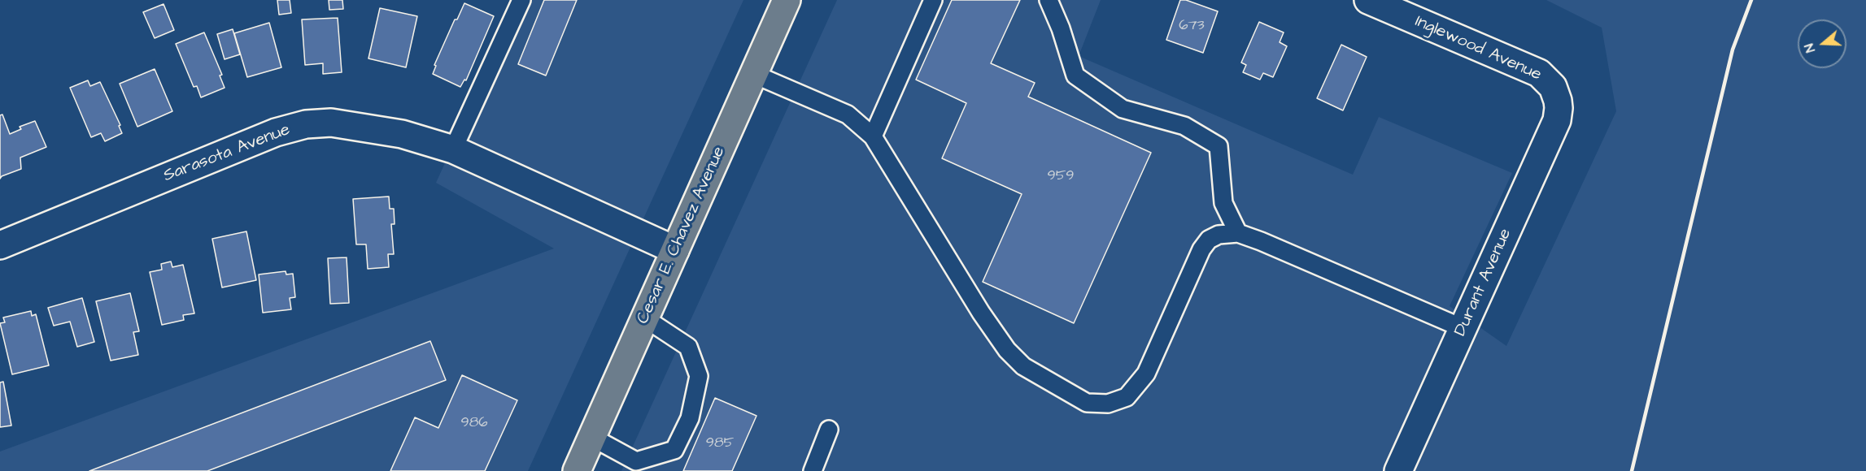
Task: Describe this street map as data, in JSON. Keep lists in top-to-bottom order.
{
  "streets": {
    "main road": ["Cesar E. Chavez Avenue"],
    "street": ["Inglewood Avenue", "Sarasota Avenue", "Durant Avenue"]
  },
  "crossings": [
    ["Inglewood Avenue", "Durant Avenue"],
    ["Sarasota Avenue", "Cesar E. Chavez Avenue"]
  ],
  "house_numbers": [
    "673",
    "959",
    "986",
    "985"
  ],
  "north": "left"
}
